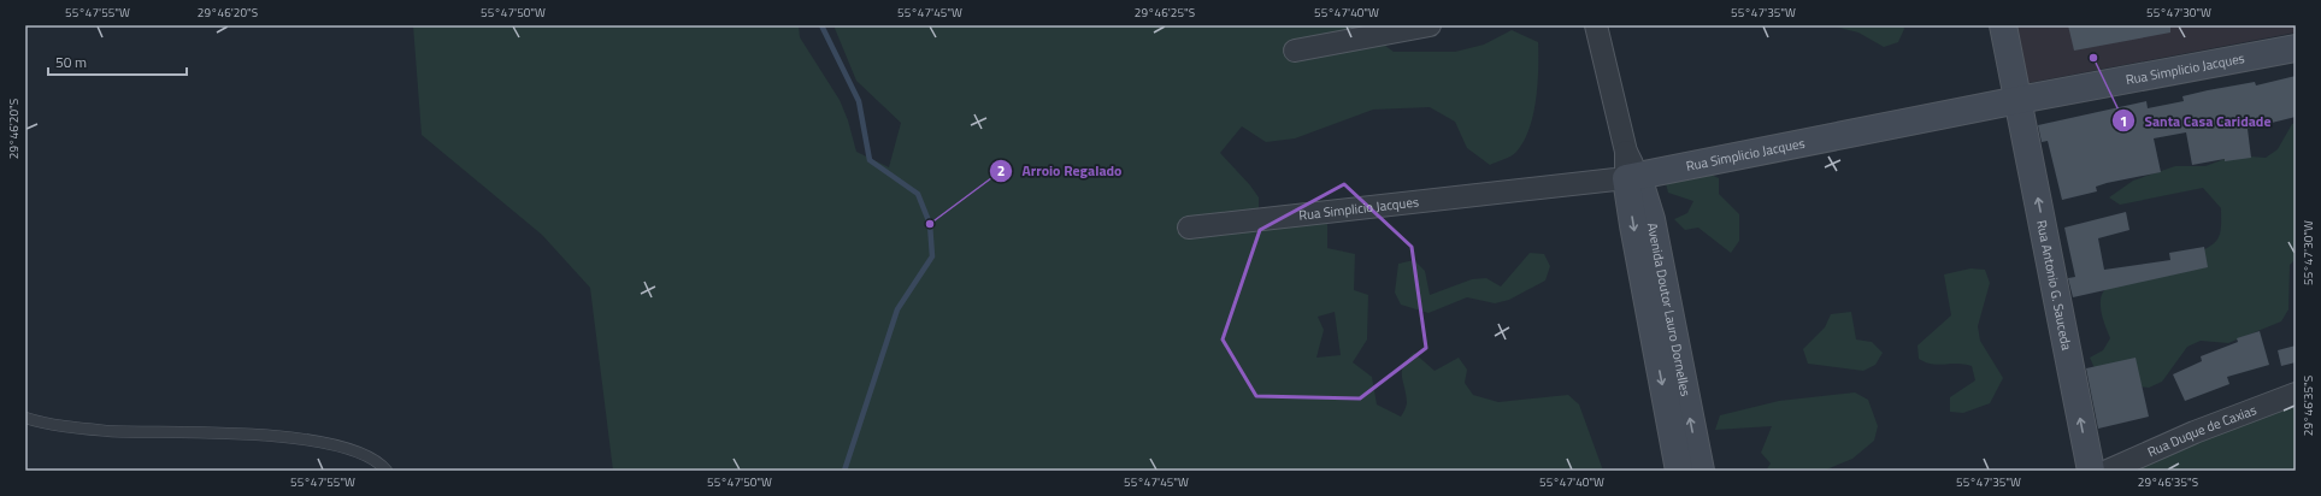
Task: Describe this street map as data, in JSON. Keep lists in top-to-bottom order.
{
  "streets": {
    "street": [
      "Rua Simplicio Jacques",
      "Rua Antonio G. Sauceda",
      "Avenida Doutor Lauro Dornelles",
      "Rua Duque de Caxias"
    ]
  },
  "crossings": [
    ["Rua Simplicio Jacques", "Rua Antonio G. Sauceda"],
    ["Rua Simplicio Jacques", "Avenida Doutor Lauro Dornelles"]
  ],
  "one_way": ["Rua Antonio G. Sauceda"],
  "places": ["Santa Casa Caridade", "Arroio Regalado"],
  "scale_bar": "50 m",
  "coordinates": [
    "55°47'55\"W",
    "29°46'20\"S",
    "55°47'50\"W",
    "55°47'45\"W",
    "29°46'25\"S",
    "55°47'40\"W",
    "55°47'35\"W",
    "55°47'30\"W",
    "29°46'35\"S"
  ]
}
